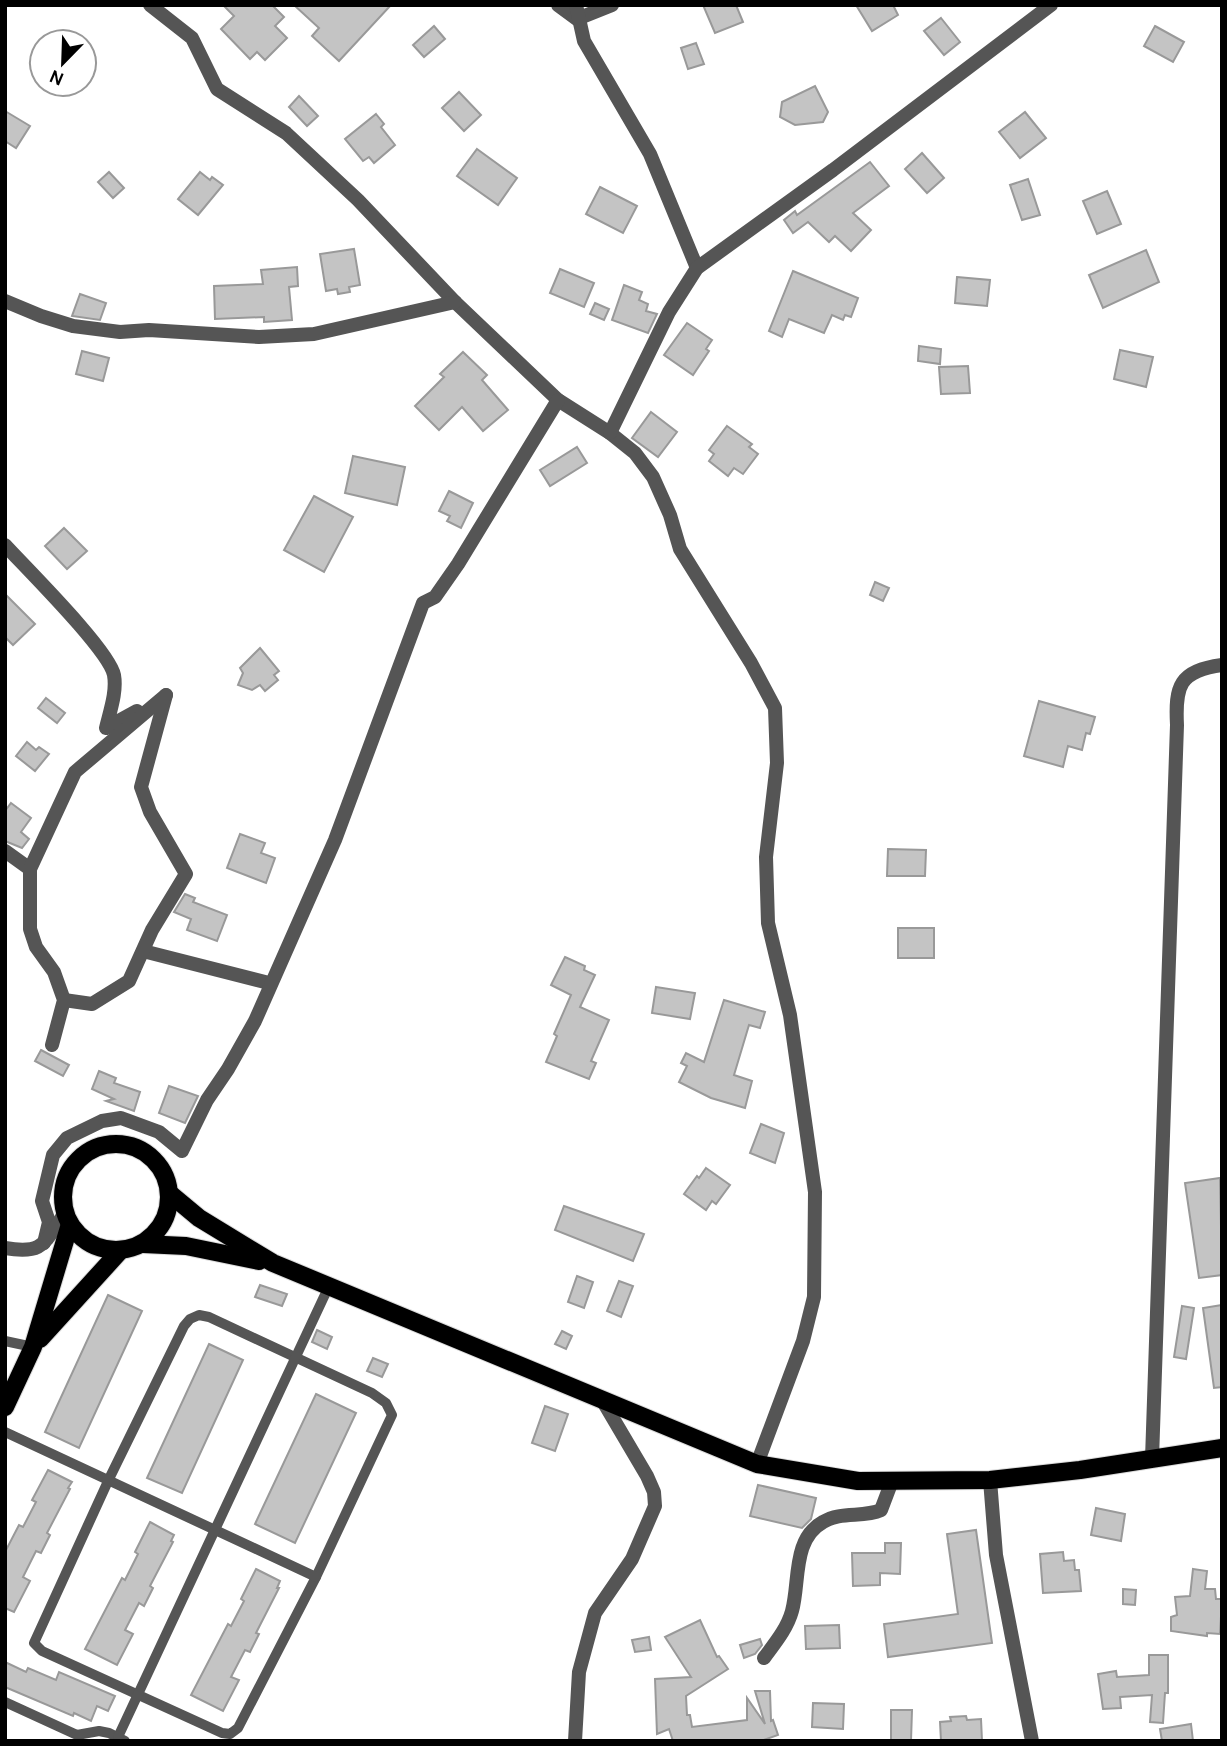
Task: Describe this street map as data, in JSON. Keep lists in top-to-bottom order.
{
  "north": "bottom left"
}
